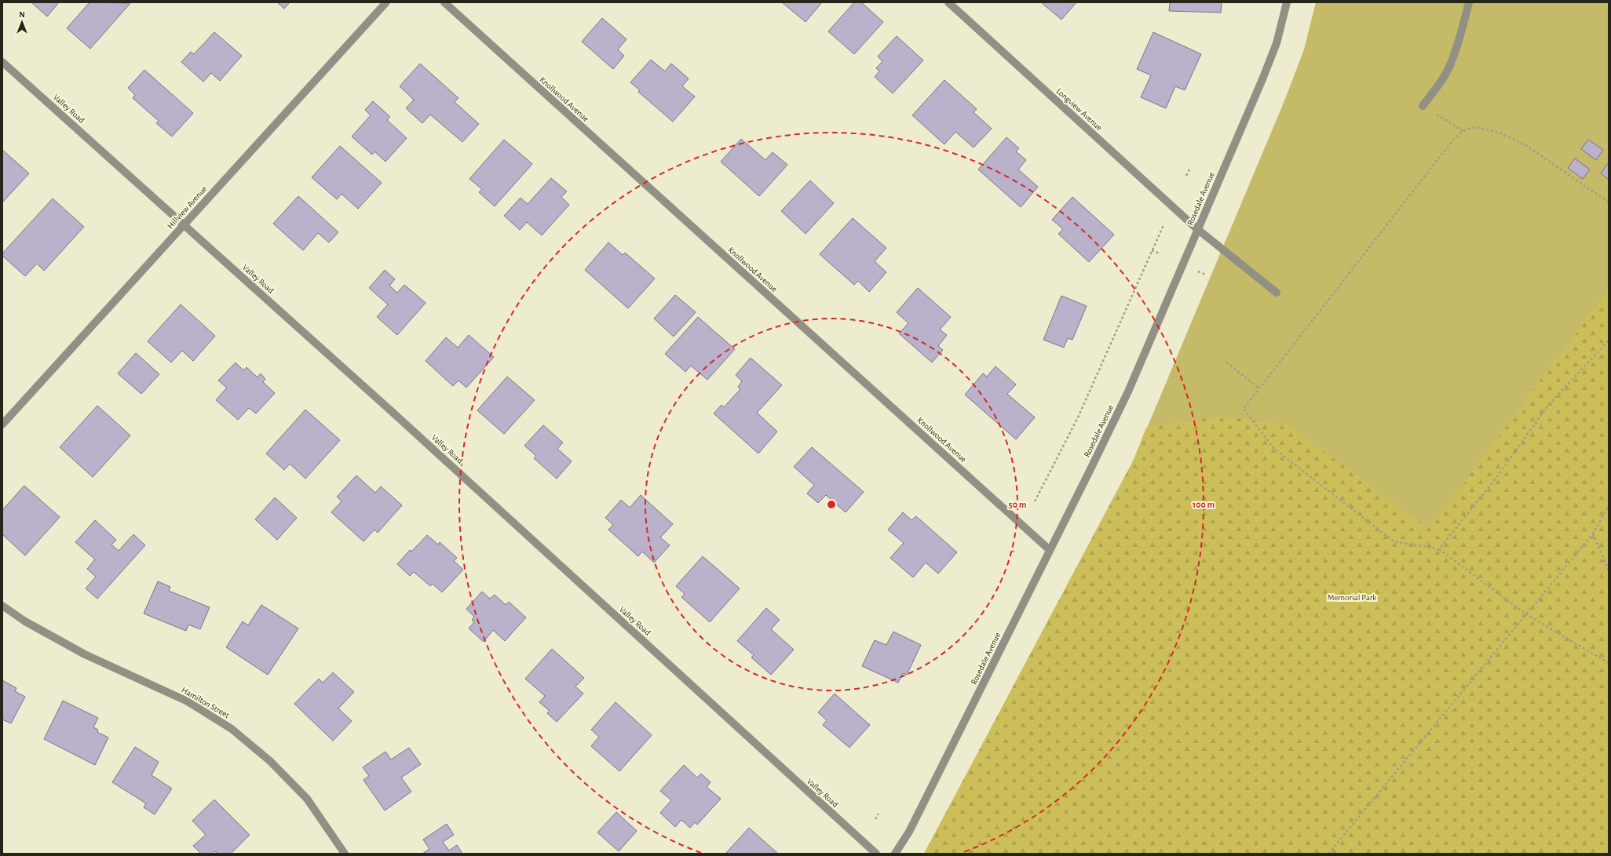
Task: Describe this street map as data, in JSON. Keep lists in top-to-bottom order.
{
  "streets": {
    "street": [
      "Knollwood Avenue",
      "Valley Road",
      "Longview Avenue",
      "Rosedale Avenue",
      "Hillview Avenue",
      "Hamilton Street"
    ]
  },
  "crossings": [
    ["Knollwood Avenue", "Rosedale Avenue"],
    ["Valley Road", "Hillview Avenue"],
    ["Longview Avenue", "Rosedale Avenue"]
  ],
  "parks": ["Memorial Park"],
  "north": "top",
  "rings": ["50 m", "100 m"]
}
